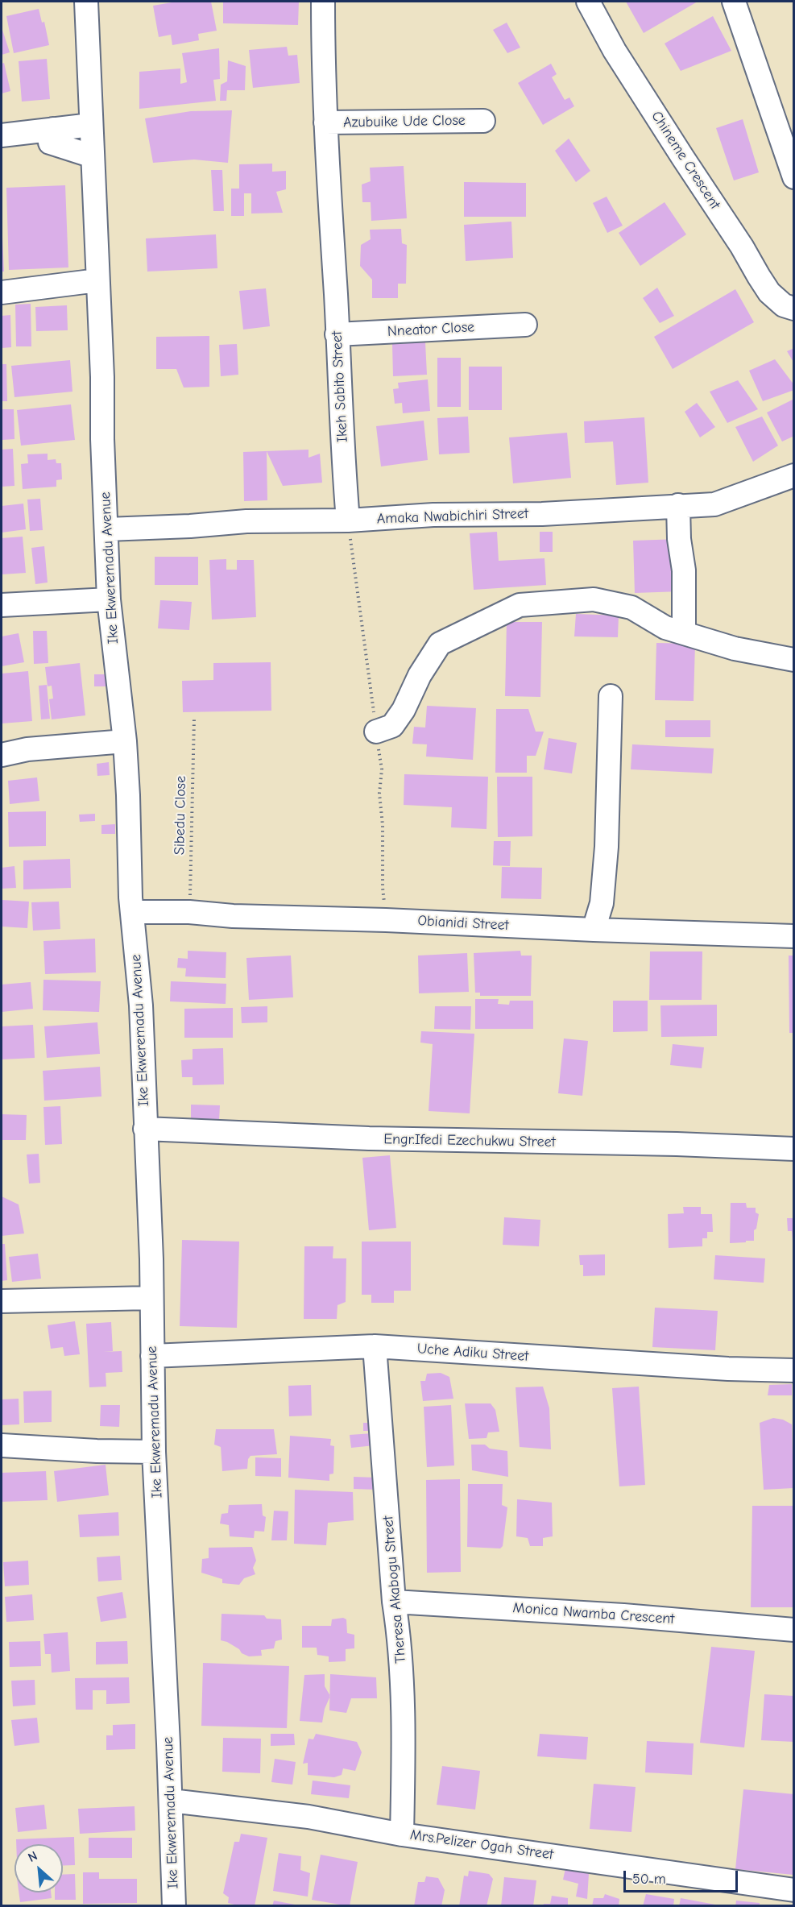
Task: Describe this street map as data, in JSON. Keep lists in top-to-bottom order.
{
  "streets": {
    "street": [
      "Azubuike Ude Close",
      "Chineme Crescent",
      "Nneator Close",
      "Ikeh Sabito Street",
      "Amaka Nwabichiri Street",
      "Ike Ekweremadu Avenue",
      "Obianidi Street",
      "Engr.Ifedi Ezechukwu Street",
      "Uche Adiku Street",
      "Theresa Akabogu Street",
      "Monica Nwamba Crescent",
      "Mrs.Pelizer Ogah Street"
    ],
    "path": ["Sibedu Close"]
  },
  "crossings": [
    ["Azubuike Ude Close", "Ikeh Sabito Street"],
    ["Nneator Close", "Ikeh Sabito Street"],
    ["Ikeh Sabito Street", "Amaka Nwabichiri Street"],
    ["Amaka Nwabichiri Street", "Ike Ekweremadu Avenue"],
    ["Ike Ekweremadu Avenue", "Obianidi Street"],
    ["Ike Ekweremadu Avenue", "Engr.Ifedi Ezechukwu Street"],
    ["Ike Ekweremadu Avenue", "Uche Adiku Street"],
    ["Ike Ekweremadu Avenue", "Mrs.Pelizer Ogah Street"],
    ["Sibedu Close", "Obianidi Street"],
    ["Uche Adiku Street", "Theresa Akabogu Street"],
    ["Theresa Akabogu Street", "Monica Nwamba Crescent"],
    ["Theresa Akabogu Street", "Mrs.Pelizer Ogah Street"]
  ],
  "scale_bar": "50 m",
  "north": "top left"
}
